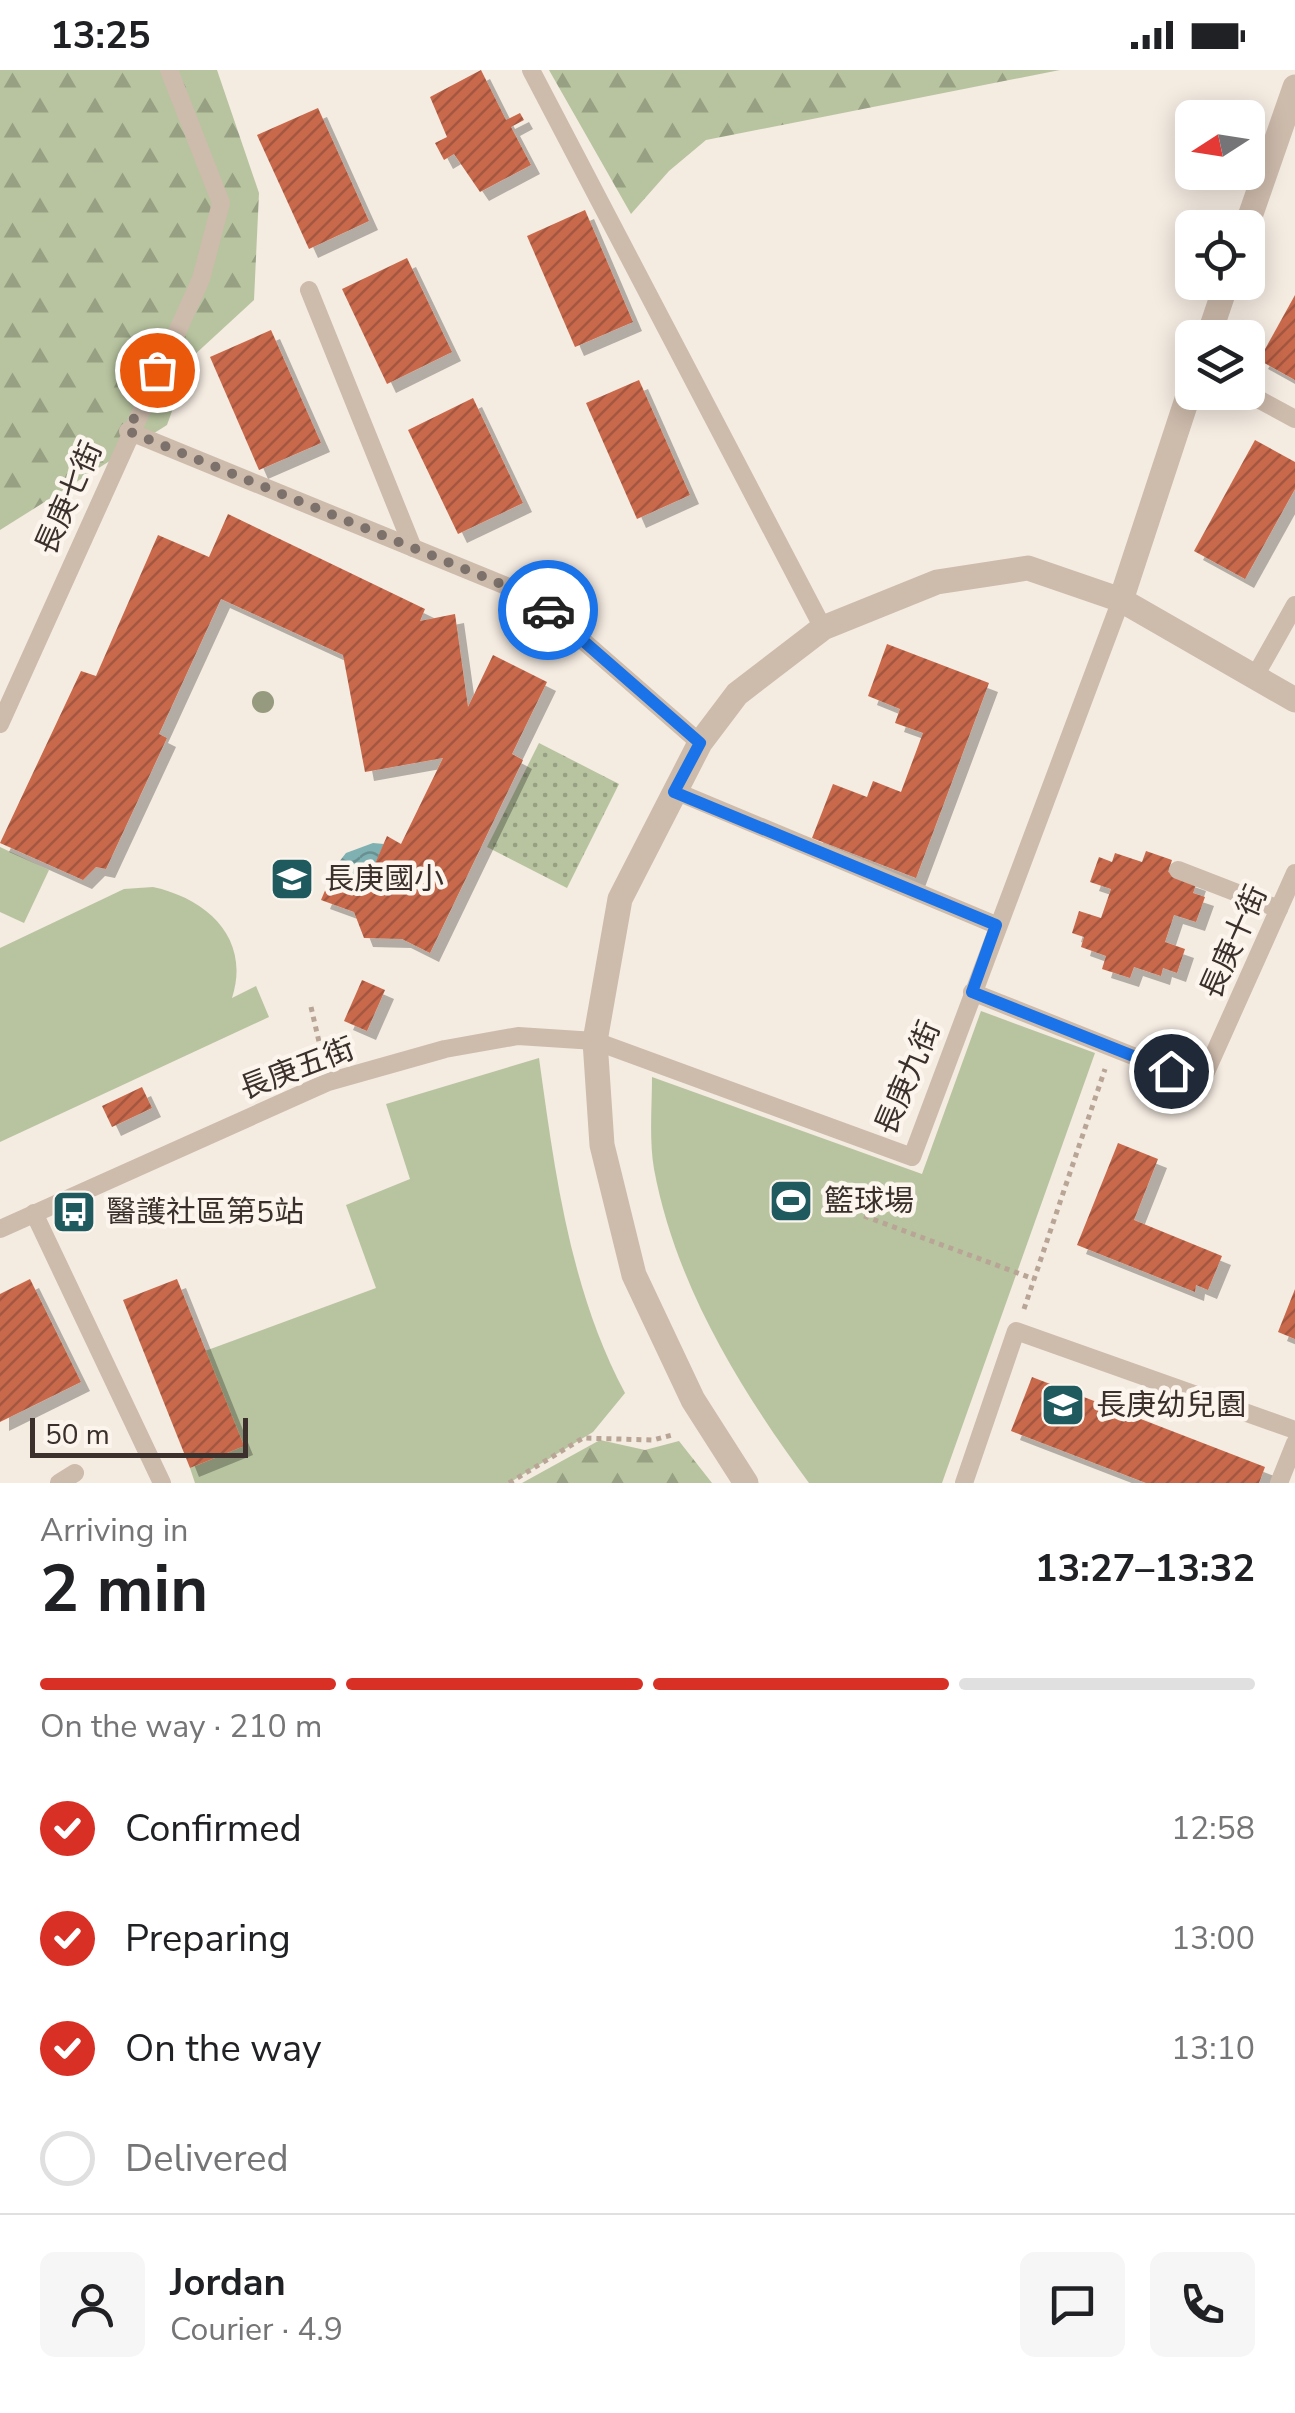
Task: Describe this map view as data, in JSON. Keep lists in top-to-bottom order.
{
  "streets": {
    "lane": [
      "長庚七街",
      "長庚十街",
      "長庚五街",
      "長庚九街"
    ]
  },
  "crossings": [
    ["長庚十街", "長庚九街"],
    ["長庚五街", "長庚九街"]
  ],
  "places": {
    "school or university": ["長庚國小", "長庚幼兒園"],
    "sports": ["籃球場"],
    "bus stop": ["醫護社區第5站"]
  },
  "scale_bar": "50 m",
  "north": "left",
  "page": {
    "status": "13:25",
    "scale": "50 m",
    "heading": ["2 min", "Arriving in", "13:27–13:32"],
    "panel": ["Jordan", "Courier · 4.9"],
    "bar": "On the way · 210 m",
    "list": [
      ["Confirmed", "12:58"],
      ["Preparing", "13:00"],
      ["On the way", "13:10"],
      "Delivered"
    ]
  }
}
